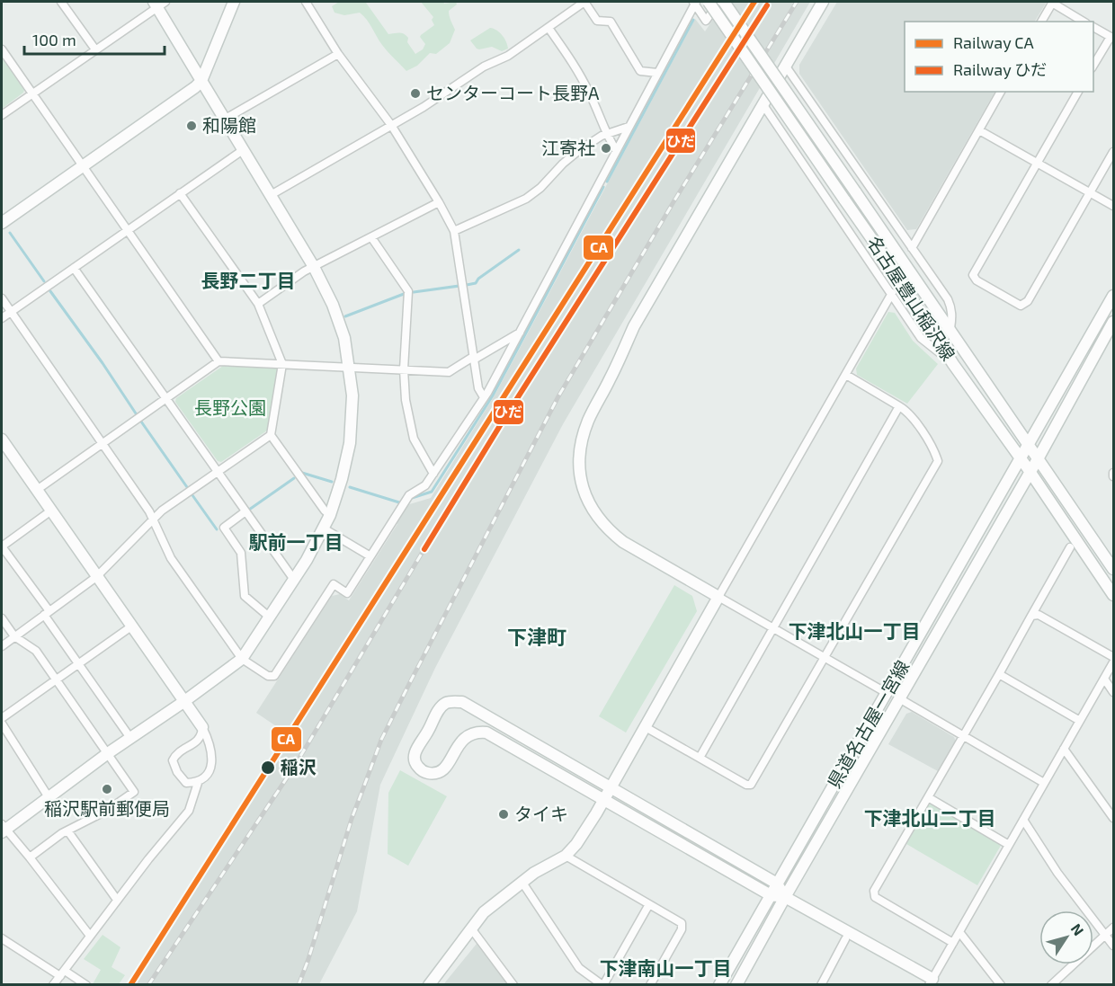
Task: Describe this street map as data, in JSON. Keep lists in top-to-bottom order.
{
  "streets": {
    "street": ["名古屋豊山稲沢線", "県道名古屋一宮線"]
  },
  "crossings": [
    ["名古屋豊山稲沢線", "県道名古屋一宮線"]
  ],
  "districts": [
    "長野二丁目",
    "駅前一丁目",
    "下津北山一丁目",
    "下津町",
    "下津北山二丁目",
    "下津南山一丁目"
  ],
  "parks": ["長野公園"],
  "places": [
    "センターコート長野A",
    "和陽館",
    "江寄社",
    "稲沢",
    "稲沢駅前郵便局",
    "タイキ"
  ],
  "lines": ["rail line CA", "rail line ひだ"],
  "legend": ["Railway CA", "Railway ひだ"],
  "scale_bar": "100 m",
  "north": "top right"
}
